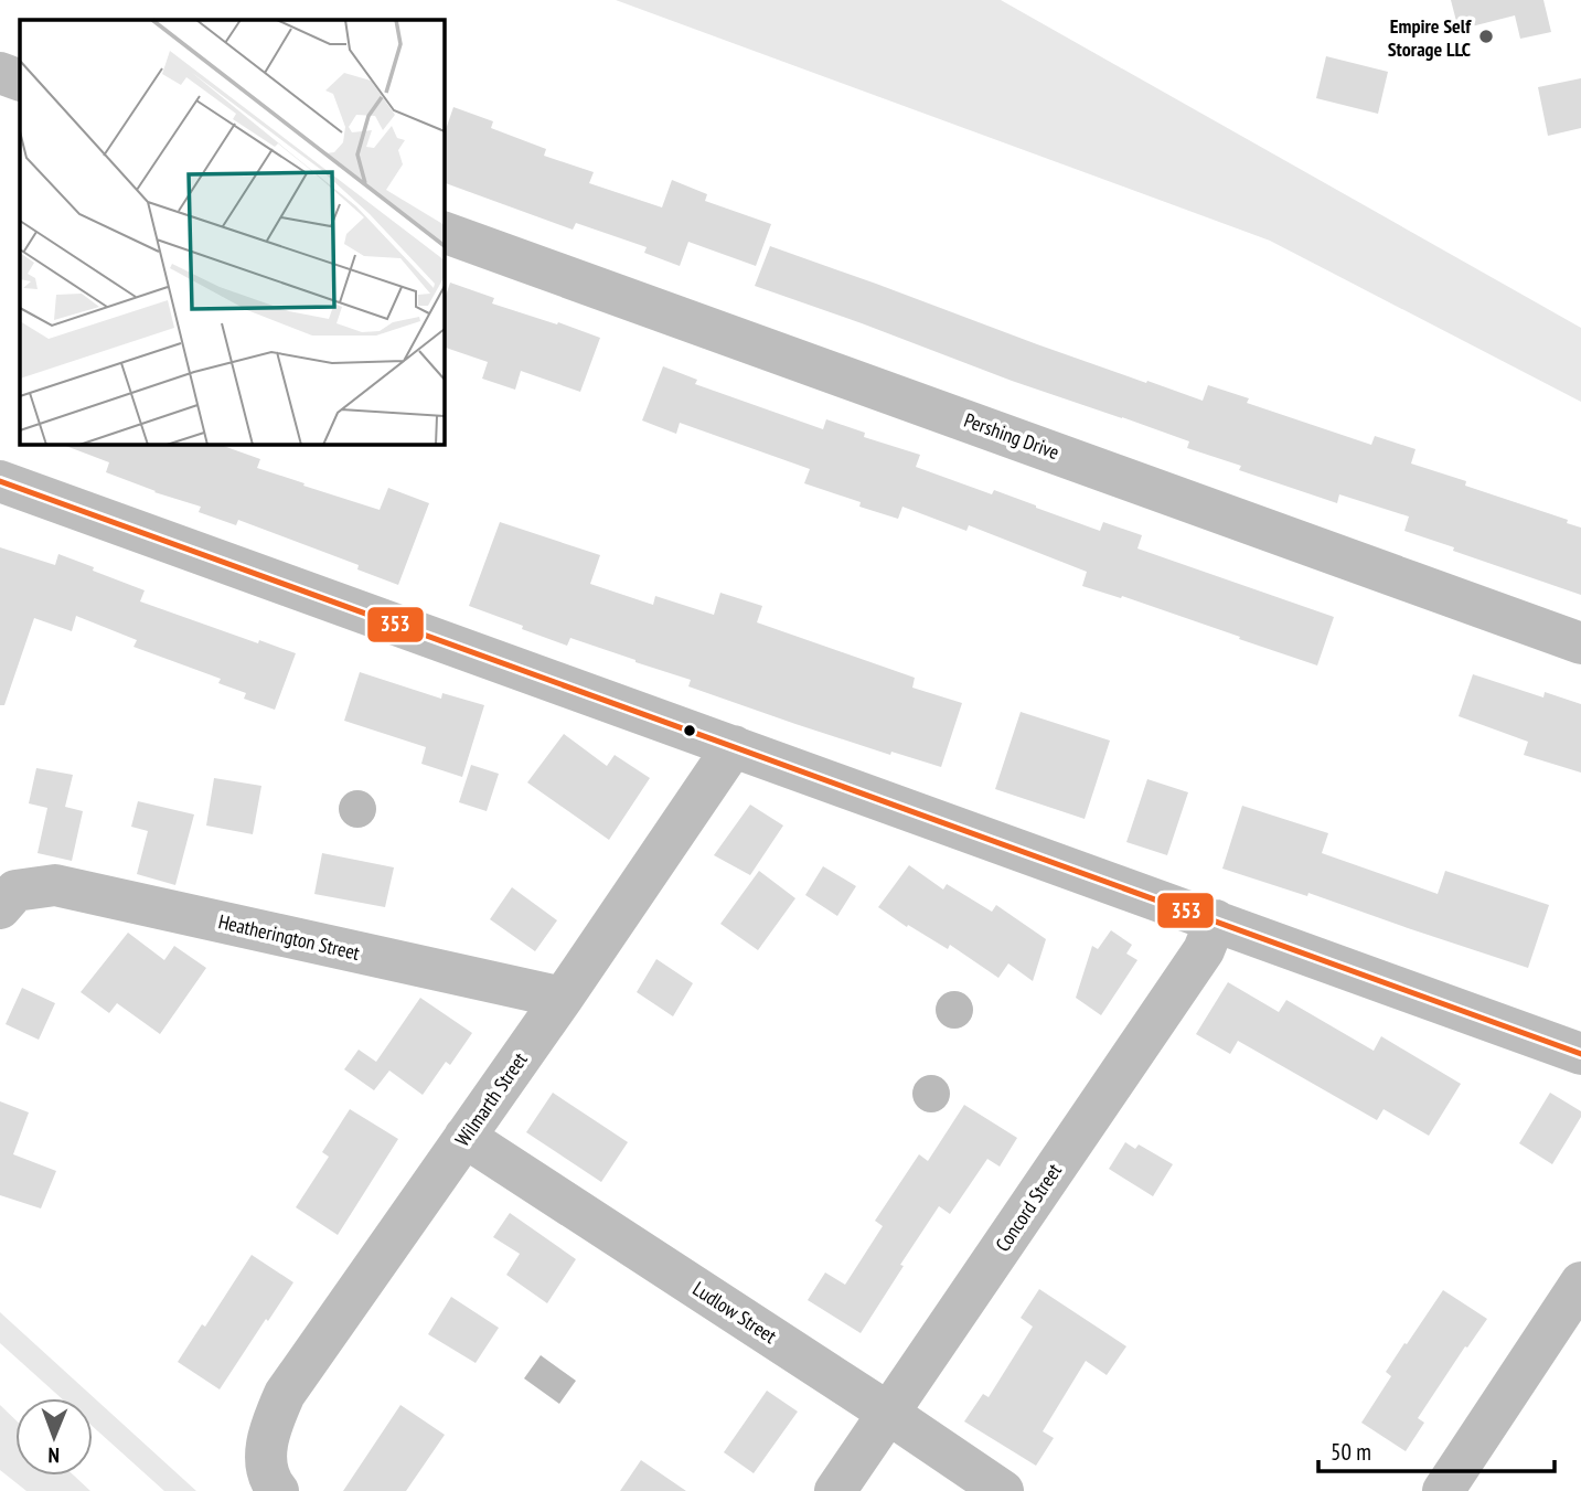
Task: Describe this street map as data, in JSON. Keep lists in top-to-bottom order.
{
  "streets": {
    "street": [
      "Pershing Drive",
      "Heatherington Street",
      "Wilmarth Street",
      "Concord Street",
      "Ludlow Street"
    ]
  },
  "crossings": [
    ["Heatherington Street", "Wilmarth Street"],
    ["Wilmarth Street", "Ludlow Street"],
    ["Concord Street", "Ludlow Street"]
  ],
  "places": ["Empire Self Storage LLC"],
  "lines": ["transit line 353"],
  "scale_bar": "50 m",
  "north": "bottom"
}
